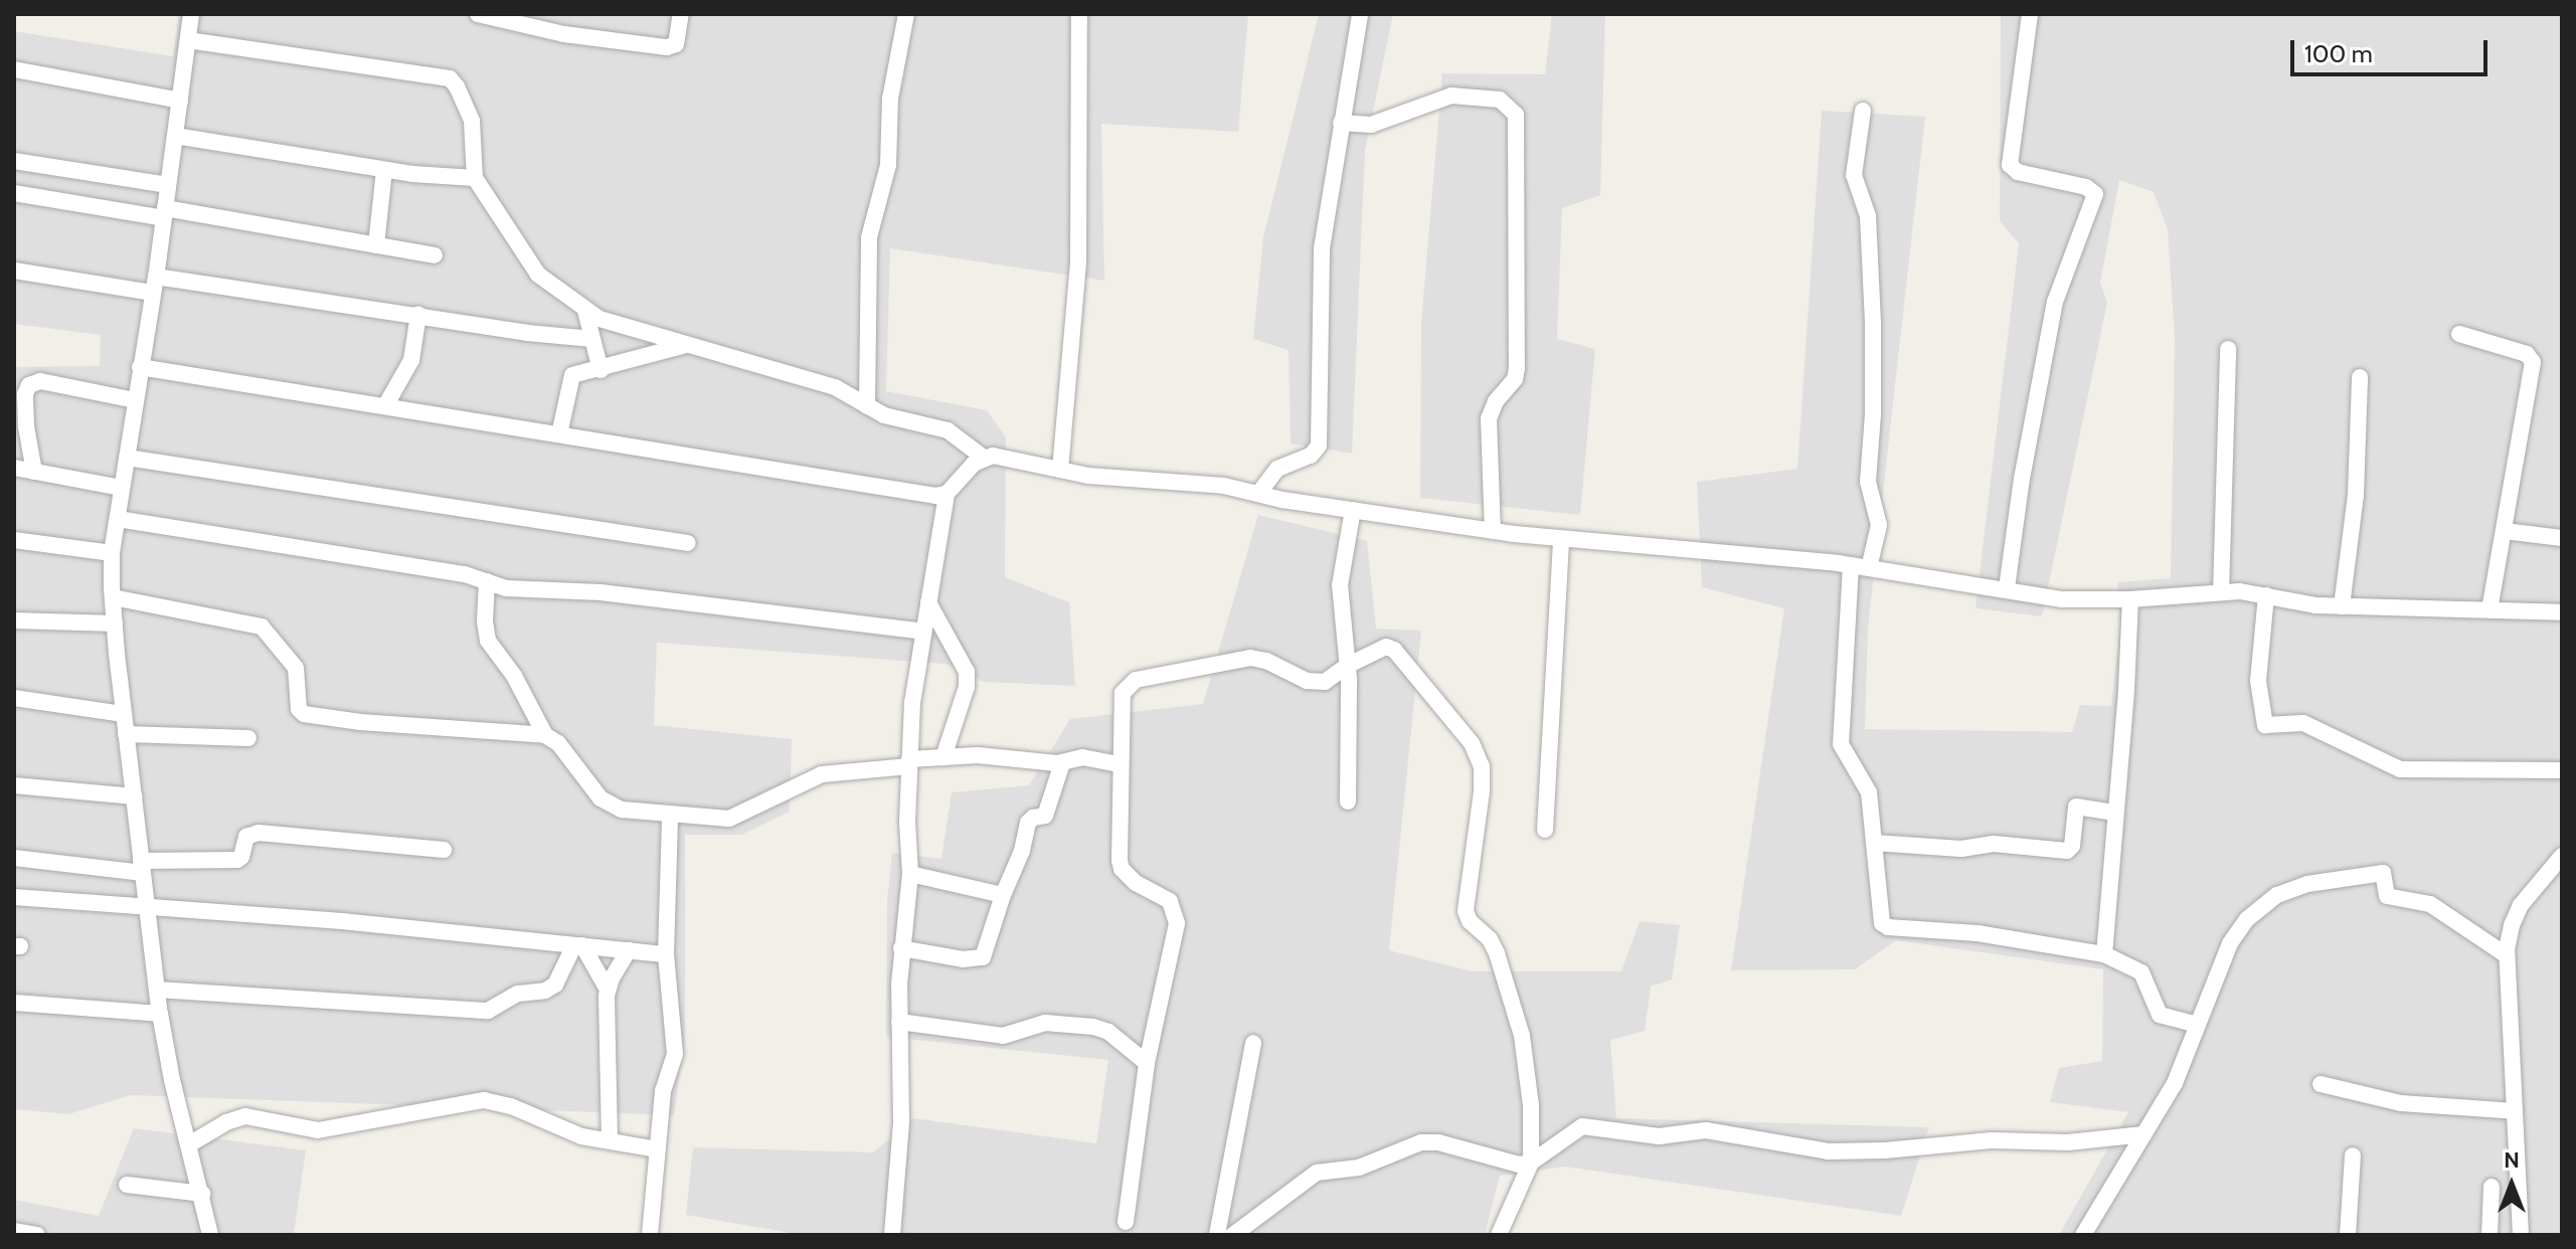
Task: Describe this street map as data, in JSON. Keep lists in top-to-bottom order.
{
  "scale_bar": "100 m",
  "north": "top"
}
